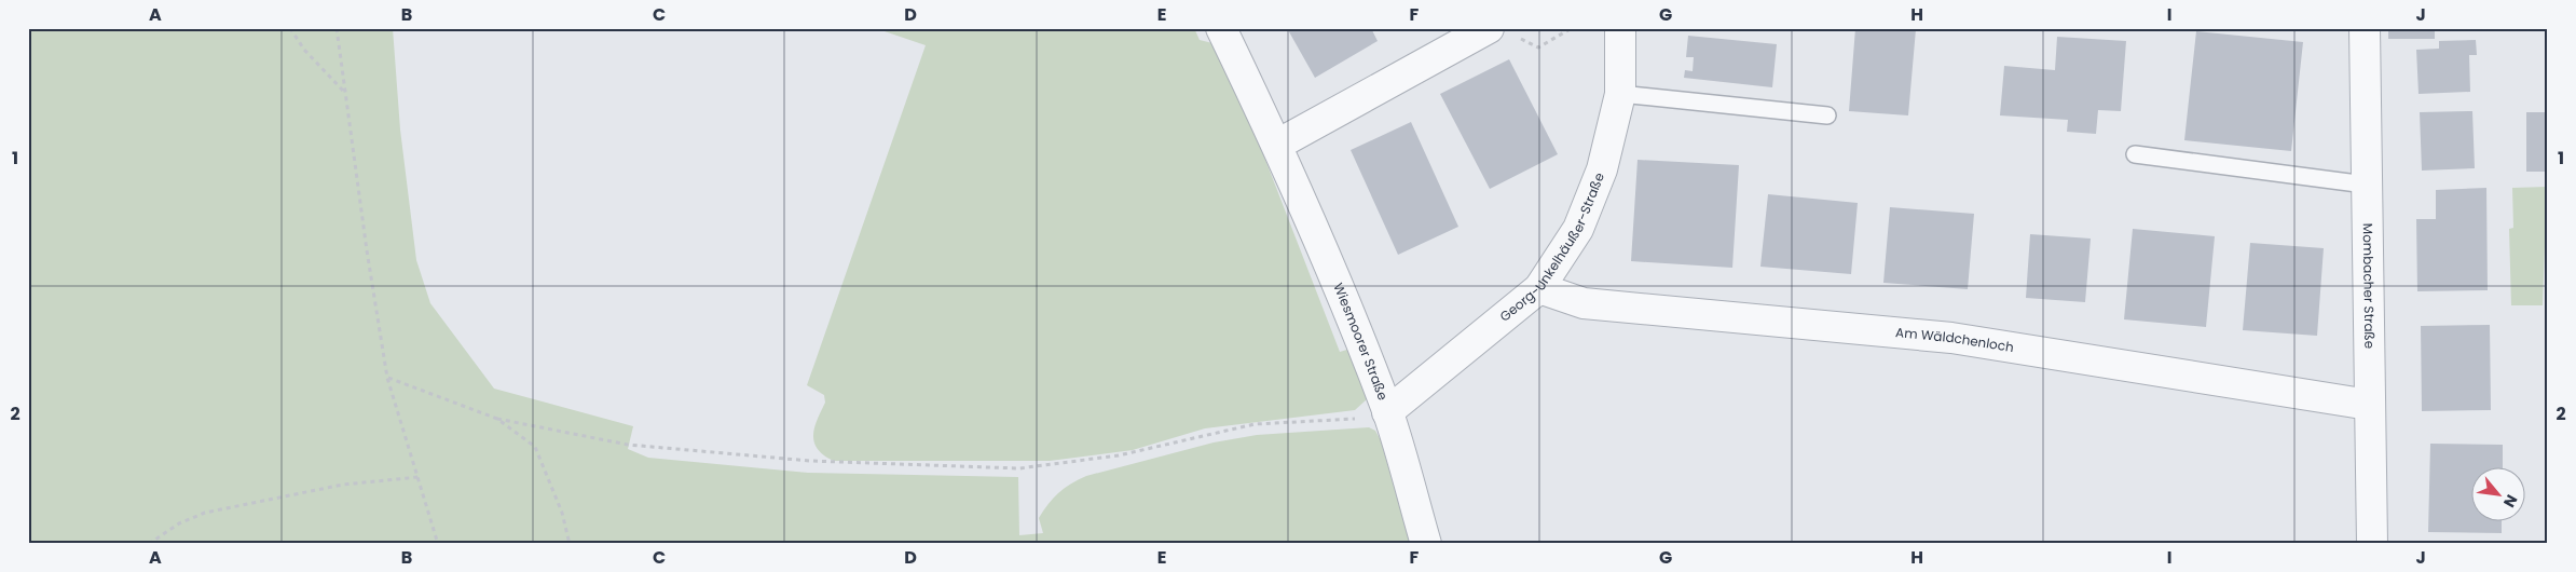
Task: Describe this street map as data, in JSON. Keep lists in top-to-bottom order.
{
  "streets": {
    "street": [
      "Georg-Unkelhäußer-Straße",
      "Mombacher Straße",
      "Am Wäldchenloch",
      "Wiesmoorer Straße"
    ]
  },
  "crossings": [
    ["Georg-Unkelhäußer-Straße", "Am Wäldchenloch"],
    ["Georg-Unkelhäußer-Straße", "Wiesmoorer Straße"],
    ["Mombacher Straße", "Am Wäldchenloch"]
  ],
  "north": "bottom right",
  "grid": {
    "columns": [
      "A",
      "B",
      "C",
      "D",
      "E",
      "F",
      "G",
      "H",
      "I",
      "J"
    ],
    "rows": ["1", "2"]
  }
}
